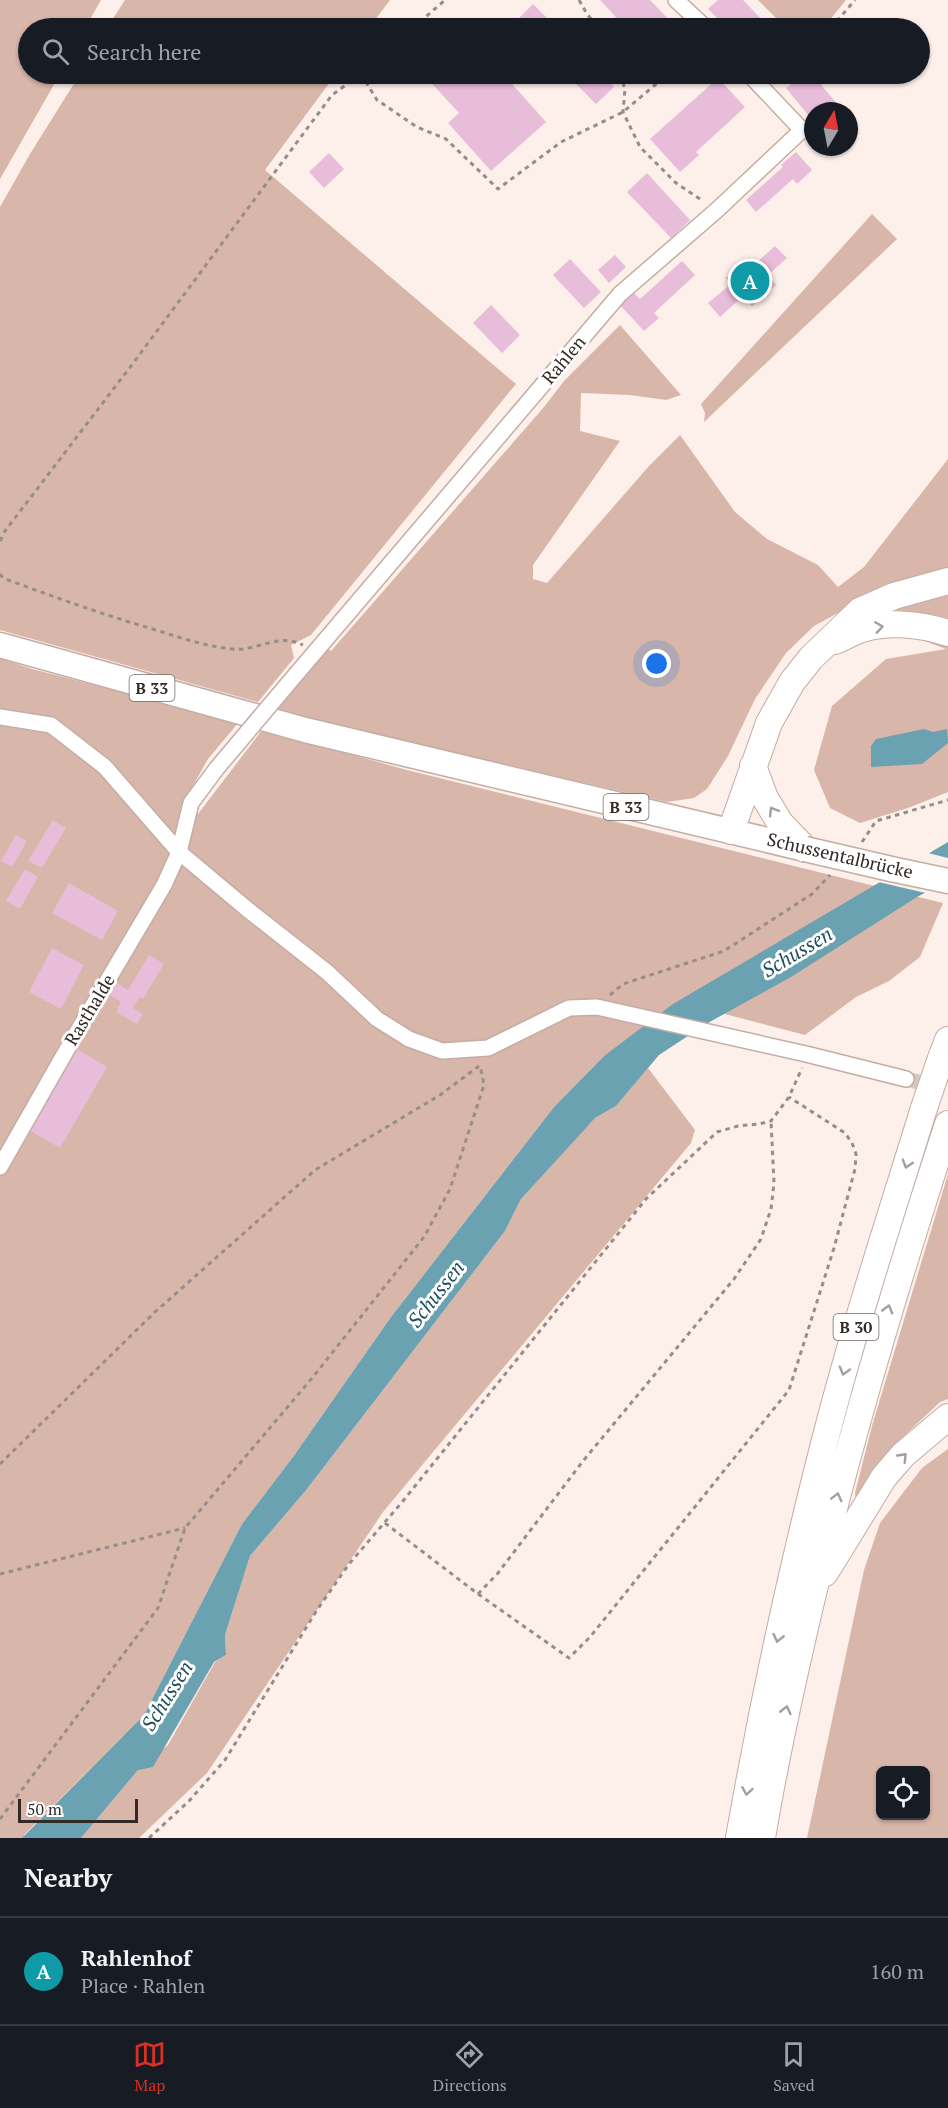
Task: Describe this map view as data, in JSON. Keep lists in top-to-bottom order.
{
  "streets": {
    "highway": ["B 30"],
    "main road": ["B 33", "Schussentalbrücke"],
    "street": ["Rahlen", "Rasthalde"]
  },
  "crossings": [
    ["Rahlen", "Rasthalde"],
    ["B 33", "Schussentalbrücke"]
  ],
  "water": ["Schussen"],
  "scale_bar": "50 m",
  "north": "top",
  "page": {
    "search": "Search here",
    "pins": "A",
    "scale": "50 m",
    "heading": "Nearby",
    "list": [
      {
        "mark": "A",
        "name": "Rahlenhof",
        "note": "Place · Rahlen",
        "value": "160 m"
      }
    ],
    "nav": ["Map", "Directions", "Saved"]
  }
}
